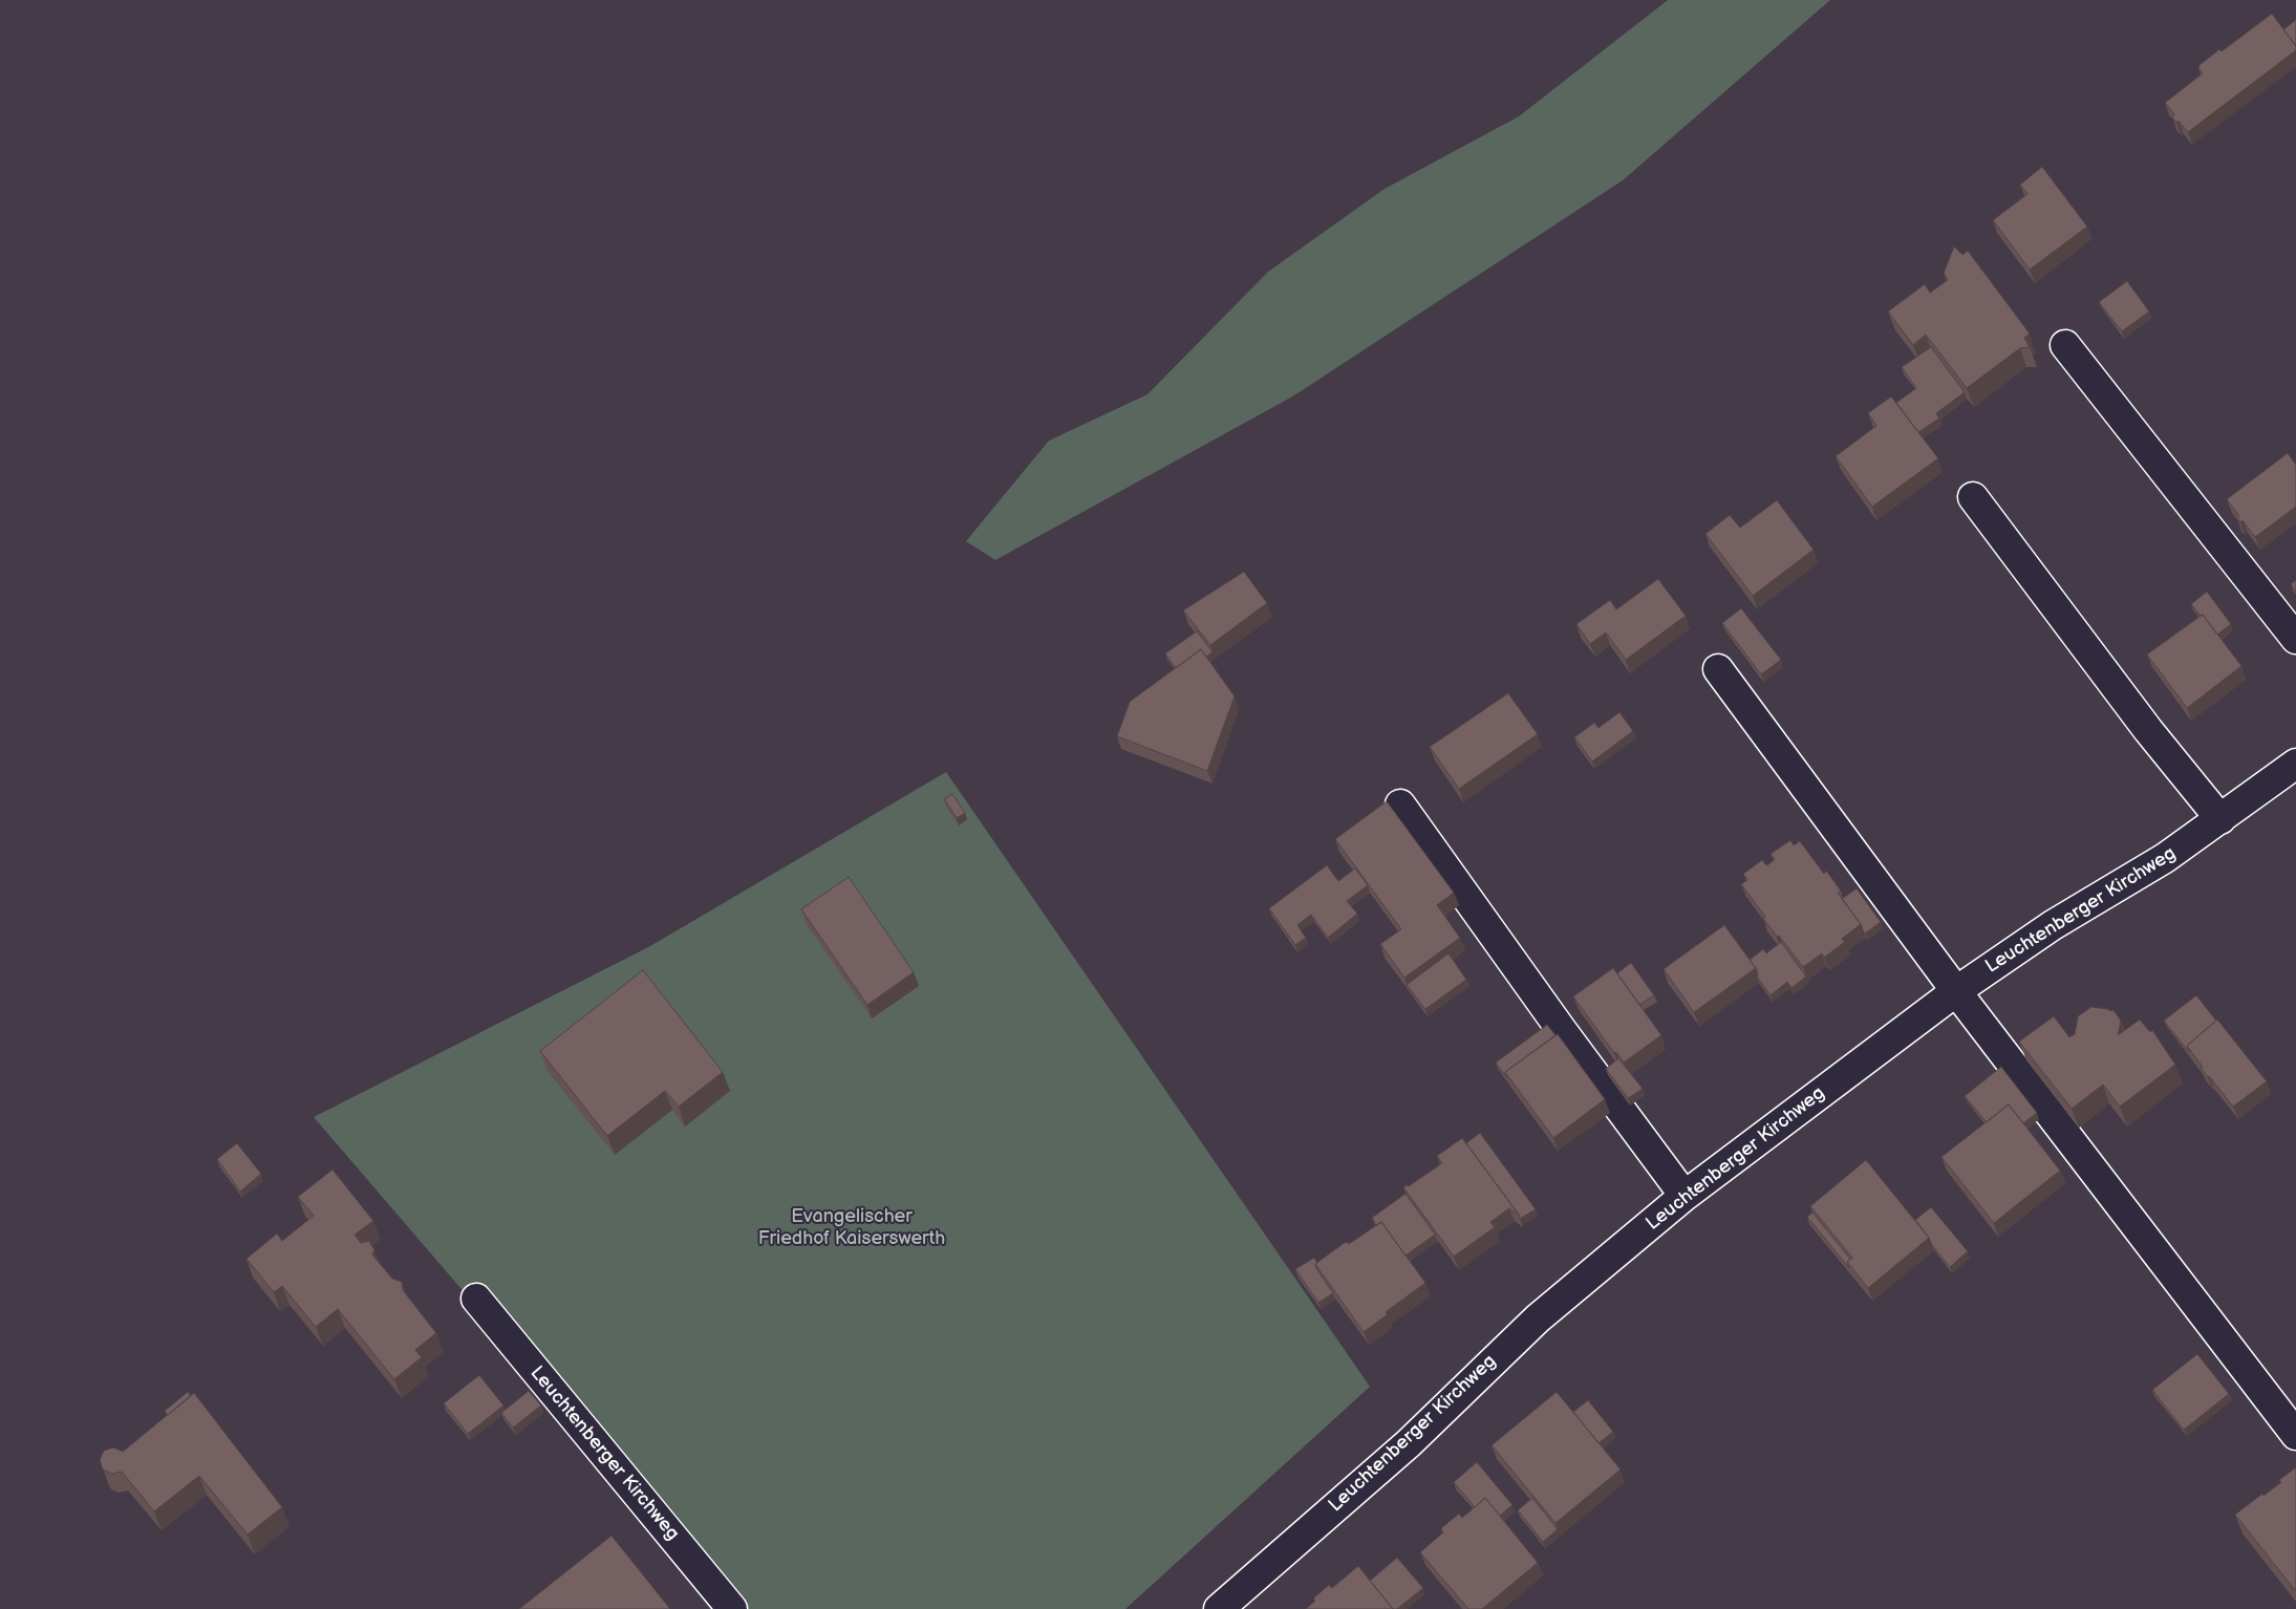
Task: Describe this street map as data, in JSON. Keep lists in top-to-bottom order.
{
  "streets": {
    "street": ["Leuchtenberger Kirchweg"]
  },
  "parks": ["Evangelischer Friedhof Kaiserswerth"]
}
